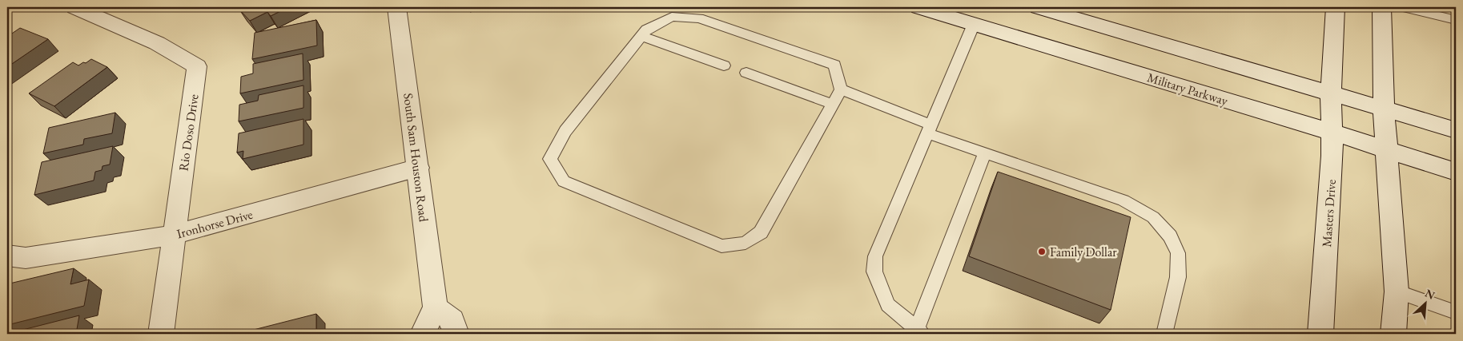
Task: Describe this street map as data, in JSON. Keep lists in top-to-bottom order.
{
  "streets": {
    "main road": [
      "Military Parkway",
      "Rio Doso Drive",
      "South Sam Houston Road",
      "Masters Drive",
      "Ironhorse Drive"
    ]
  },
  "crossings": [
    ["Military Parkway", "Masters Drive"],
    ["Rio Doso Drive", "Ironhorse Drive"],
    ["South Sam Houston Road", "Ironhorse Drive"]
  ],
  "places": ["Family Dollar"],
  "north": "top right"
}
